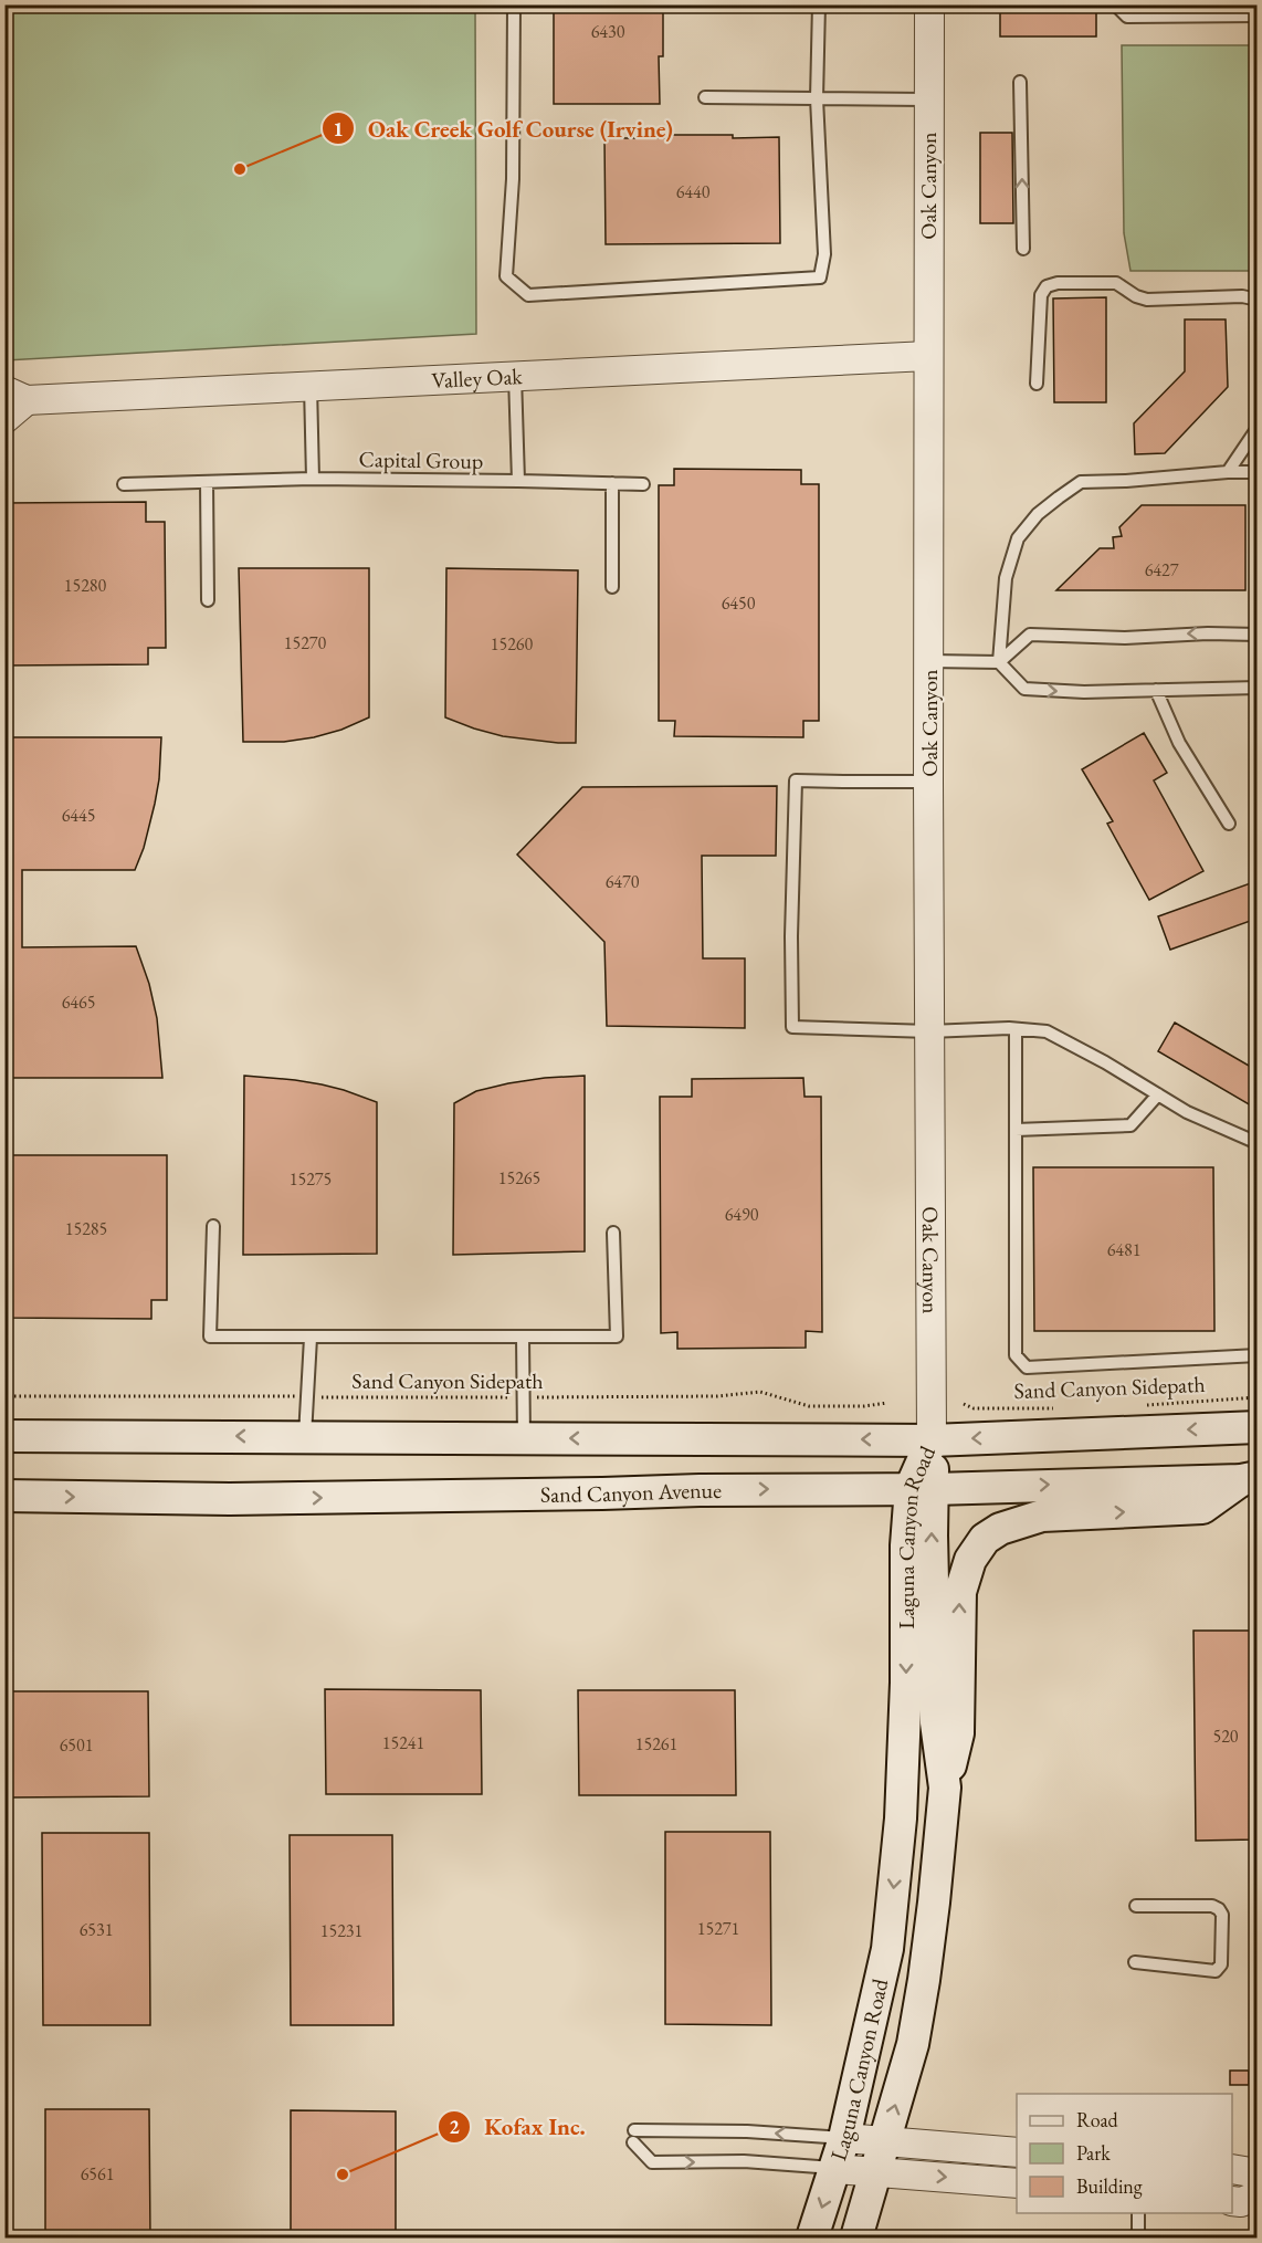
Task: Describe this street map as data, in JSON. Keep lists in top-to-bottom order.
{
  "streets": {
    "main road": ["Sand Canyon Avenue", "Laguna Canyon Road"],
    "street": ["Oak Canyon", "Valley Oak"],
    "lane": ["Capital Group"],
    "path": ["Sand Canyon Sidepath"]
  },
  "crossings": [
    ["Oak Canyon", "Valley Oak"],
    ["Oak Canyon", "Laguna Canyon Road"],
    ["Sand Canyon Avenue", "Laguna Canyon Road"]
  ],
  "places": ["Oak Creek Golf Course (Irvine)", "Kofax Inc."],
  "house_numbers": [
    "6430",
    "6440",
    "6427",
    "15280",
    "6450",
    "15270",
    "15260",
    "6445",
    "6470",
    "6465",
    "15265",
    "15275",
    "6490",
    "15285",
    "6481",
    "520",
    "15241",
    "15261",
    "6501",
    "15271",
    "6531",
    "15231",
    "6561"
  ],
  "legend": ["Road", "Park", "Building"]
}
